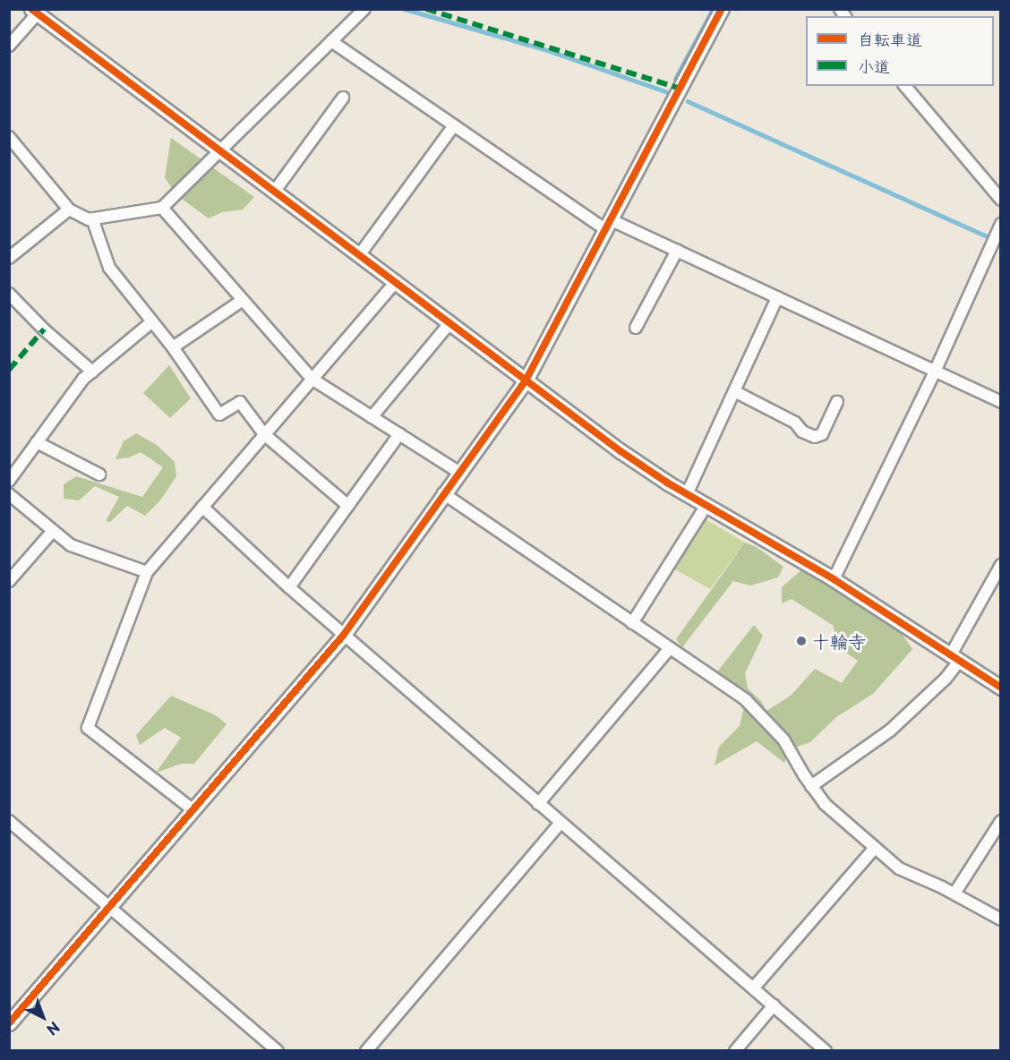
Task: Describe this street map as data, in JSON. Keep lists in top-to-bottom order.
{
  "places": ["十輪寺"],
  "legend": ["自転車道", "小道"],
  "north": "bottom right"
}
